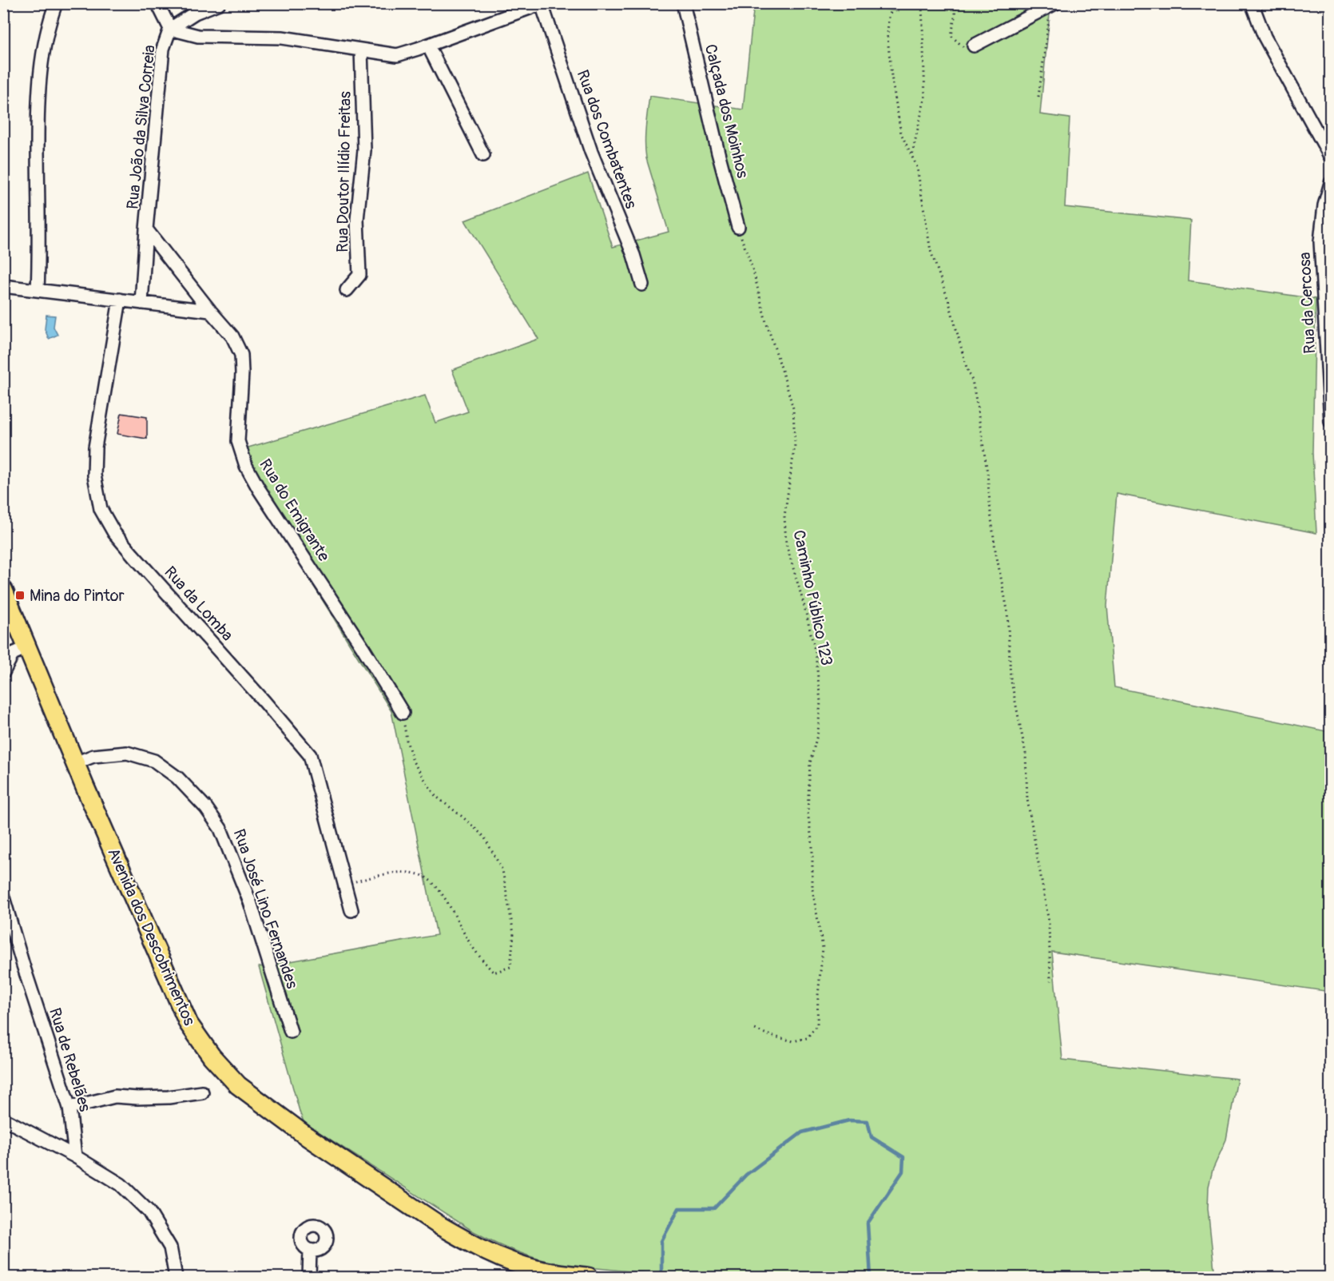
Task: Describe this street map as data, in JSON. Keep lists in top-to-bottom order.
{
  "streets": {
    "main road": ["Avenida dos Descobrimentos"],
    "street": [
      "Calçada dos Moinhos",
      "Rua João da Silva Correia",
      "Rua dos Combatentes",
      "Rua Doutor Ilídio Freitas",
      "Rua da Cercosa",
      "Rua do Emigrante",
      "Rua da Lomba",
      "Rua José Lino Fernandes",
      "Rua de Rebelães"
    ],
    "path": ["Caminho Público 123"]
  },
  "crossings": [
    ["Calçada dos Moinhos", "Caminho Público 123"],
    ["Rua João da Silva Correia", "Rua do Emigrante"],
    ["Rua José Lino Fernandes", "Avenida dos Descobrimentos"]
  ],
  "places": {
    "transit": ["Mina do Pintor"]
  }
}
